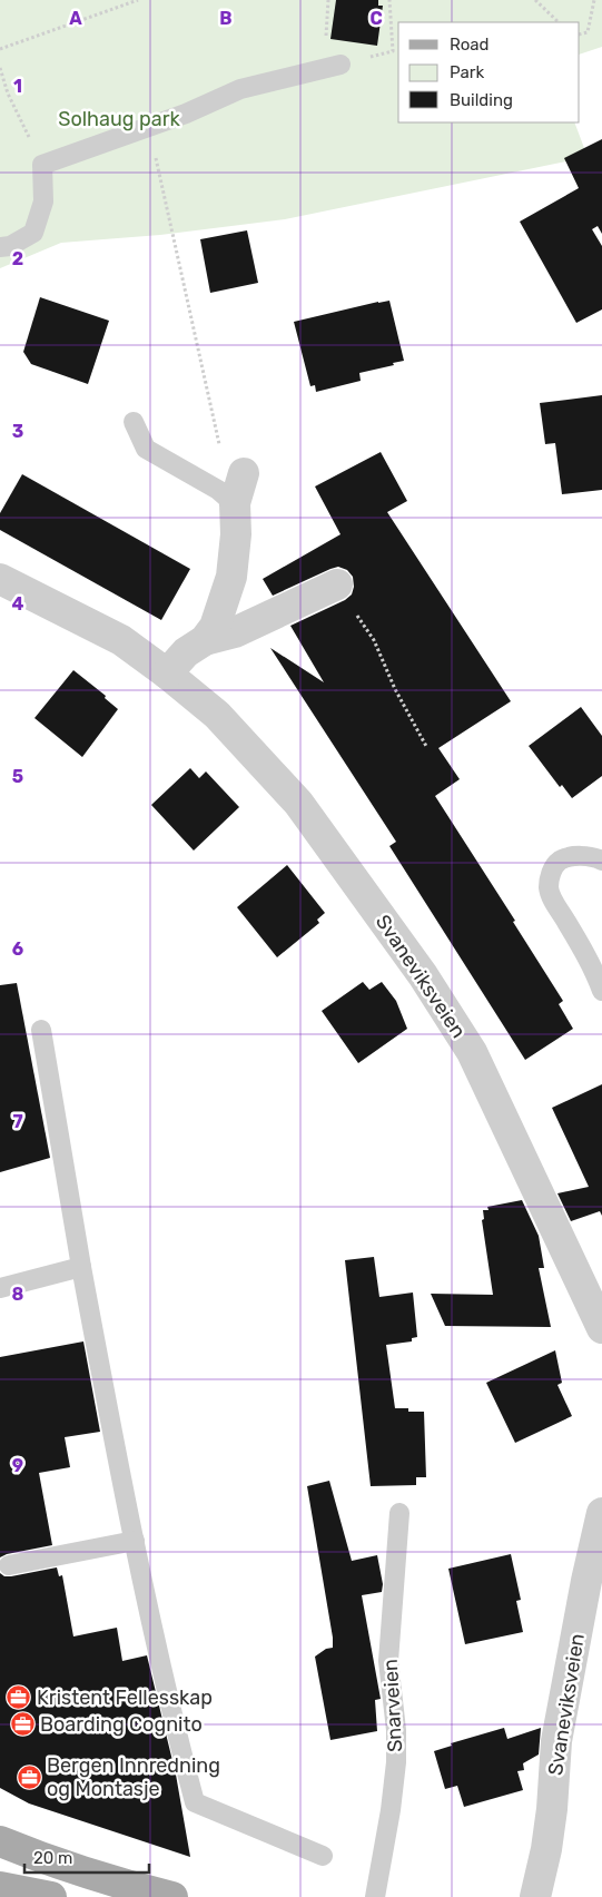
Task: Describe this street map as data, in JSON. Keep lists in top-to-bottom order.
{
  "streets": {
    "street": ["Svaneviksveien"],
    "lane": ["Snarveien"]
  },
  "parks": ["Solhaug park"],
  "places": {
    "office": ["Kristent Fellesskap", "Boarding Cognito", "Bergen Innredning og Montasje"]
  },
  "legend": ["Road", "Park", "Building"],
  "scale_bar": "20 m",
  "grid": {
    "columns": ["A", "B", "C"],
    "rows": [
      "1",
      "2",
      "3",
      "4",
      "5",
      "6",
      "7",
      "8",
      "9"
    ]
  }
}
